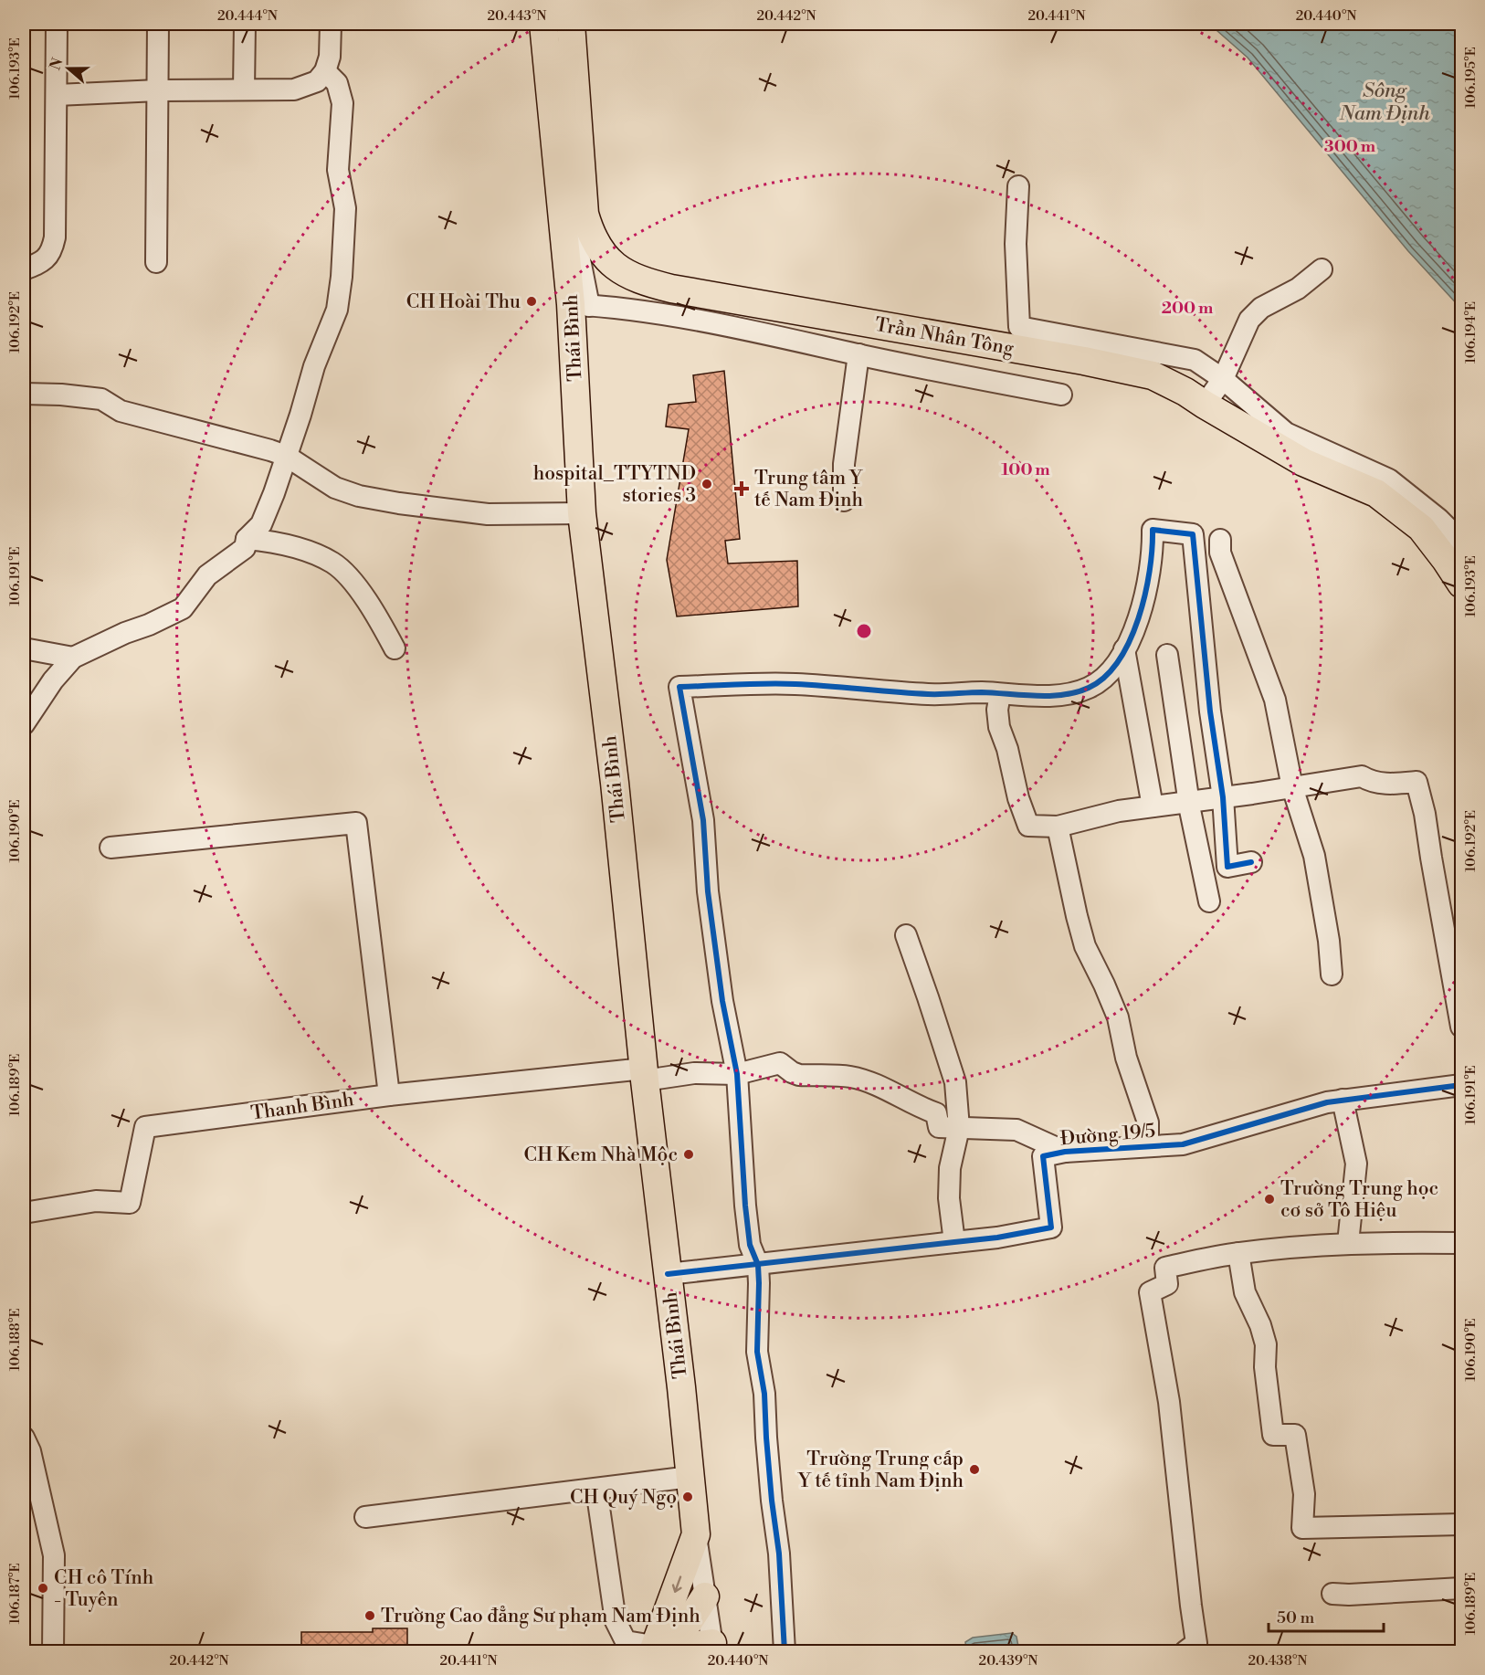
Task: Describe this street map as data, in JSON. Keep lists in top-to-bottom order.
{
  "streets": {
    "main road": ["Trần Nhân Tông", "Thái Bình"],
    "street": ["Thanh Bình", "Đường 19/5"]
  },
  "crossings": [
    ["Thái Bình", "Thanh Bình"],
    ["Thái Bình", "Đường 19/5"]
  ],
  "water": ["Sông Nam Định"],
  "places": {
    "other": [
      "CH Hoài Thu",
      "hospital_TTYTND stories 3",
      "CH Kem Nhà Mộc",
      "Trường Trung học cơ sở Tô Hiệu",
      "Trường Trung cấp Y tế tỉnh Nam Định",
      "CH Quý Ngọ",
      "CH cô Tính - Tuyên",
      "Trường Cao đẳng Sư phạm Nam Định"
    ],
    "health": ["Trung tâm Y tế Nam Định"]
  },
  "scale_bar": "50 m",
  "north": "left",
  "coordinates": [
    "20.444°N",
    "20.443°N",
    "20.442°N",
    "20.441°N",
    "20.440°N",
    "106.193°E",
    "106.195°E",
    "106.192°E",
    "106.194°E",
    "106.191°E",
    "106.190°E",
    "106.189°E",
    "106.188°E",
    "106.187°E",
    "20.439°N",
    "20.438°N"
  ],
  "rings": ["300 m", "200 m", "100 m"]
}
